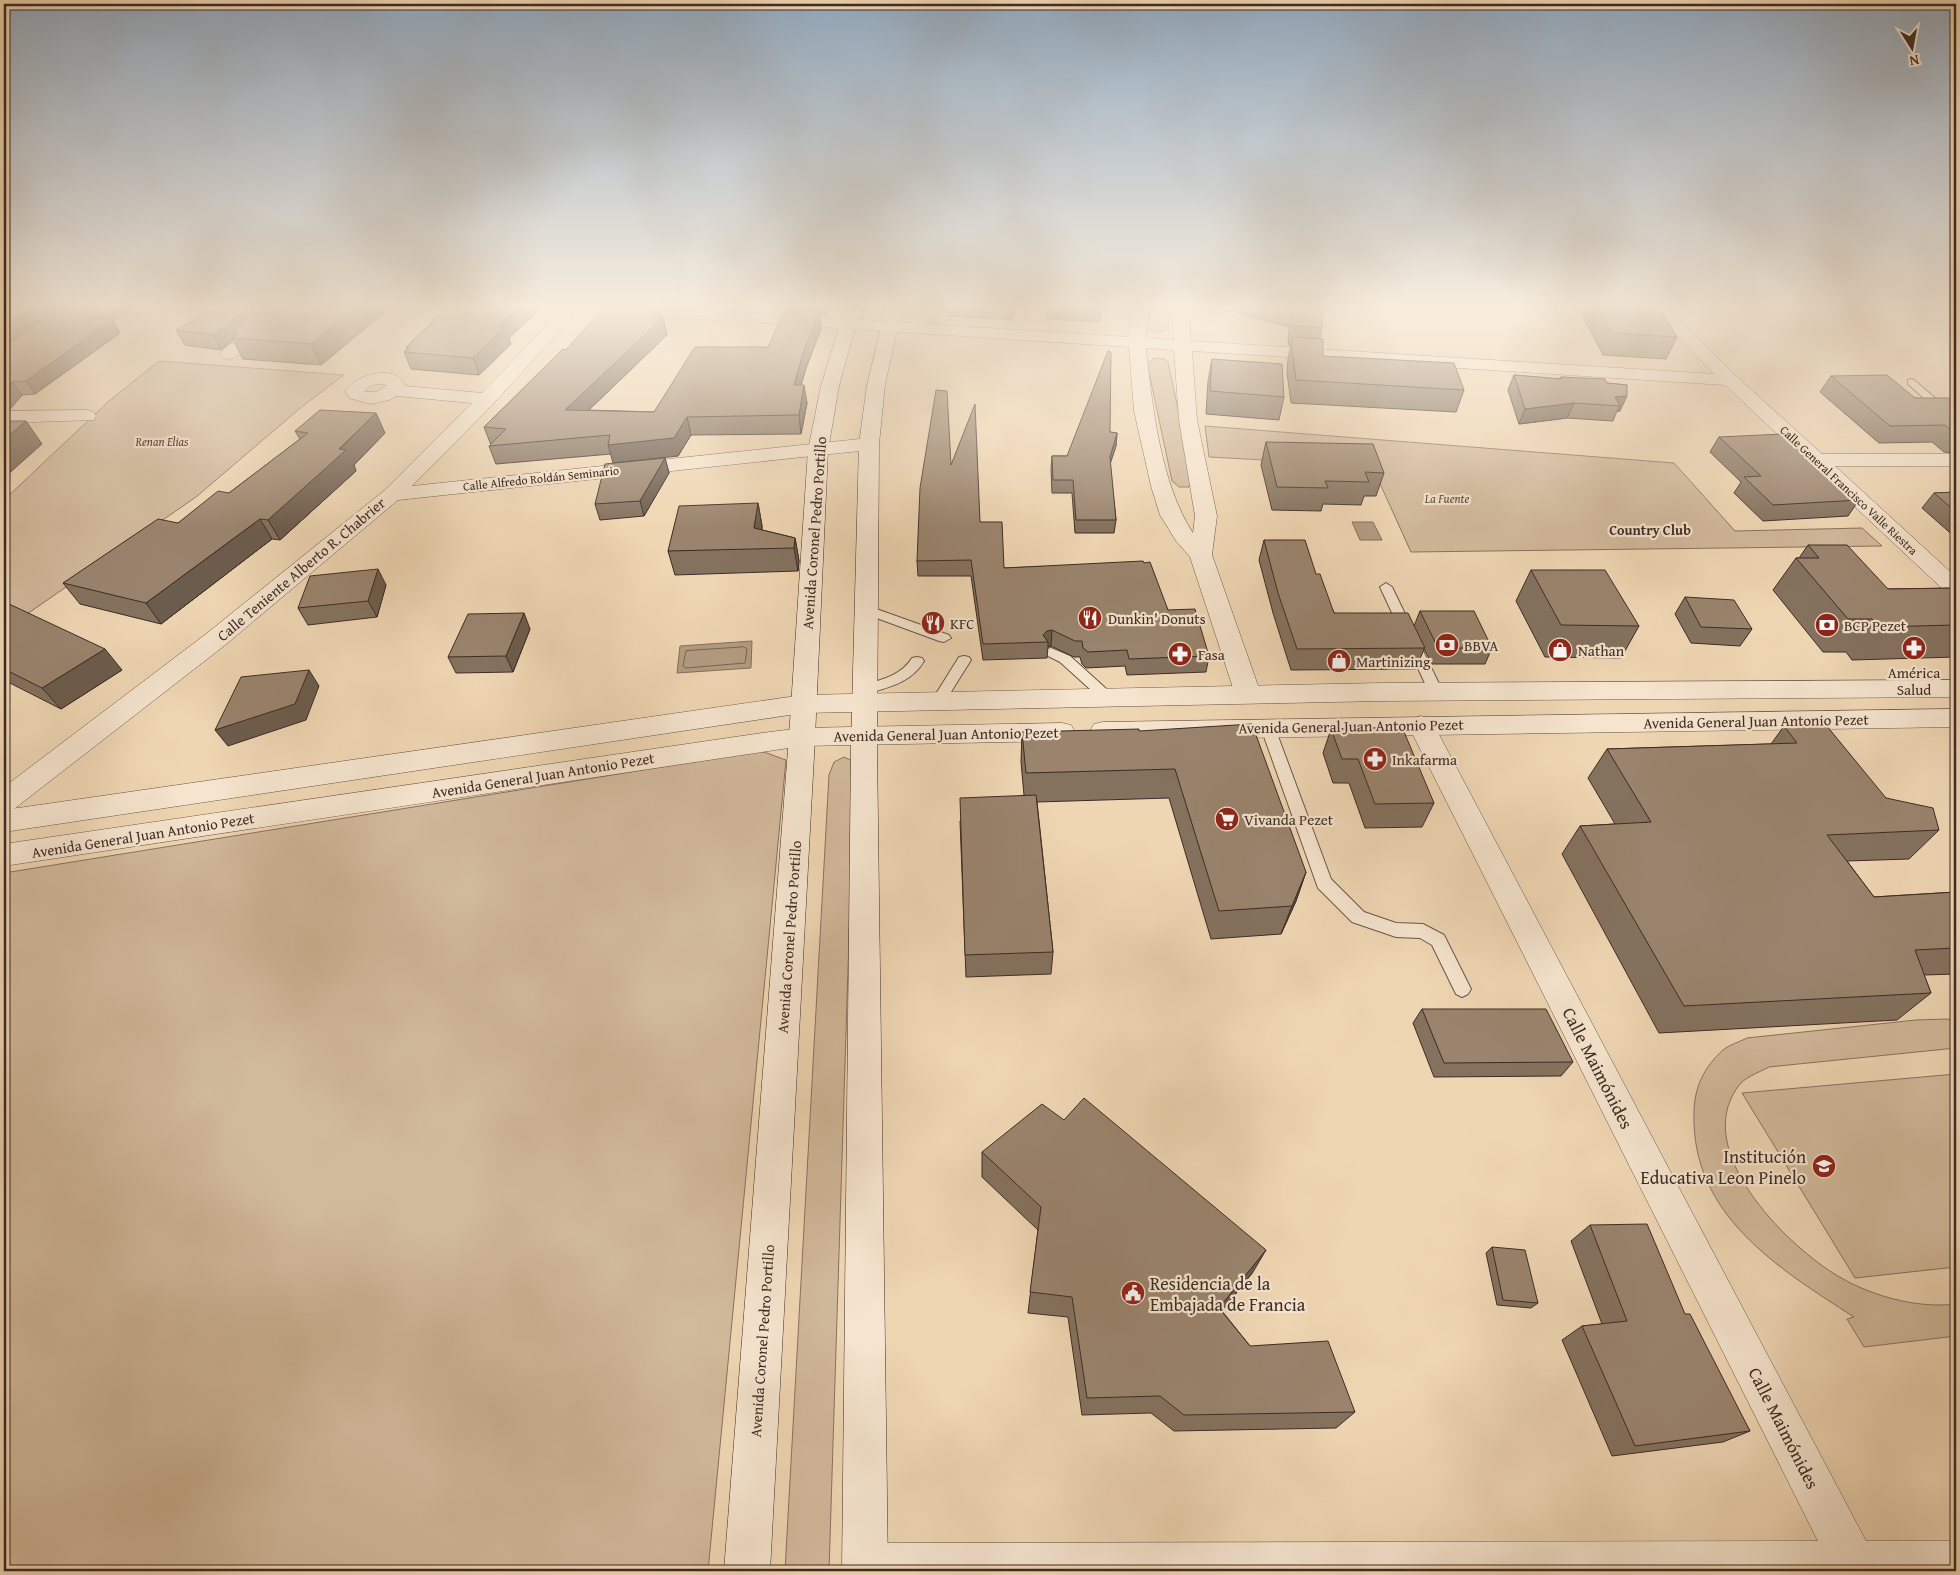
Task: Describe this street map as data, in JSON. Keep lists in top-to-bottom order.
{
  "streets": {
    "street": [
      "Calle Alfredo Roldán Seminario",
      "Calle General Francisco Valle Riestra",
      "Avenida Coronel Pedro Portillo",
      "Calle Teniente Alberto R. Chabrier",
      "Avenida General Juan Antonio Pezet",
      "Calle Maimónides"
    ]
  },
  "crossings": [
    ["Calle Alfredo Roldán Seminario", "Avenida Coronel Pedro Portillo"],
    ["Calle Alfredo Roldán Seminario", "Calle Teniente Alberto R. Chabrier"],
    ["Avenida Coronel Pedro Portillo", "Avenida General Juan Antonio Pezet"],
    ["Avenida General Juan Antonio Pezet", "Calle Maimónides"]
  ],
  "districts": ["Country Club"],
  "parks": ["Renan Elias", "La Fuente"],
  "places": {
    "restaurant": ["Dunkin' Donuts", "KFC"],
    "bank": ["BCP Pezet", "BBVA"],
    "pharmacy": ["América Salud", "Fasa", "Inkafarma"],
    "shop": ["Nathan", "Martinizing"],
    "supermarket": ["Vivanda Pezet"],
    "school or university": ["Institución Educativa Leon Pinelo"],
    "public building": ["Residencia de la Embajada de Francia"]
  },
  "north": "bottom"
}
